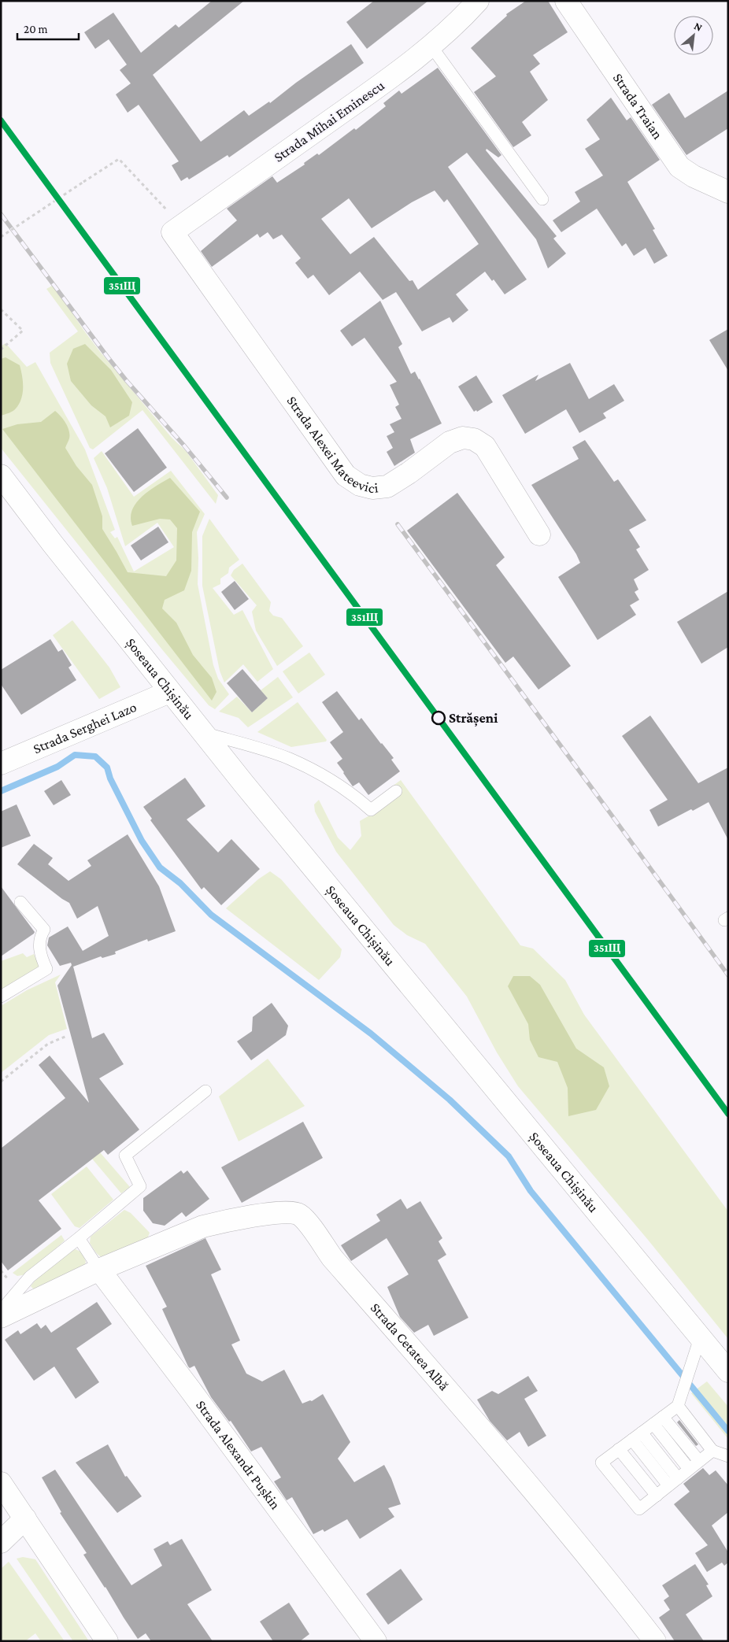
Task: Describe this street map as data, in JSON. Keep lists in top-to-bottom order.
{
  "streets": {
    "main road": [
      "Strada Traian",
      "Strada Mihai Eminescu",
      "Strada Alexei Mateevici",
      "Șoseaua Chișinău",
      "Strada Serghei Lazo",
      "Strada Cetatea Albă",
      "Strada Alexandr Pușkin"
    ]
  },
  "crossings": [
    ["Strada Mihai Eminescu", "Strada Alexei Mateevici"],
    ["Șoseaua Chișinău", "Strada Serghei Lazo"],
    ["Strada Cetatea Albă", "Strada Alexandr Pușkin"]
  ],
  "places": ["Strășeni"],
  "lines": ["transit line 351Щ"],
  "scale_bar": "20 m",
  "north": "top right"
}
